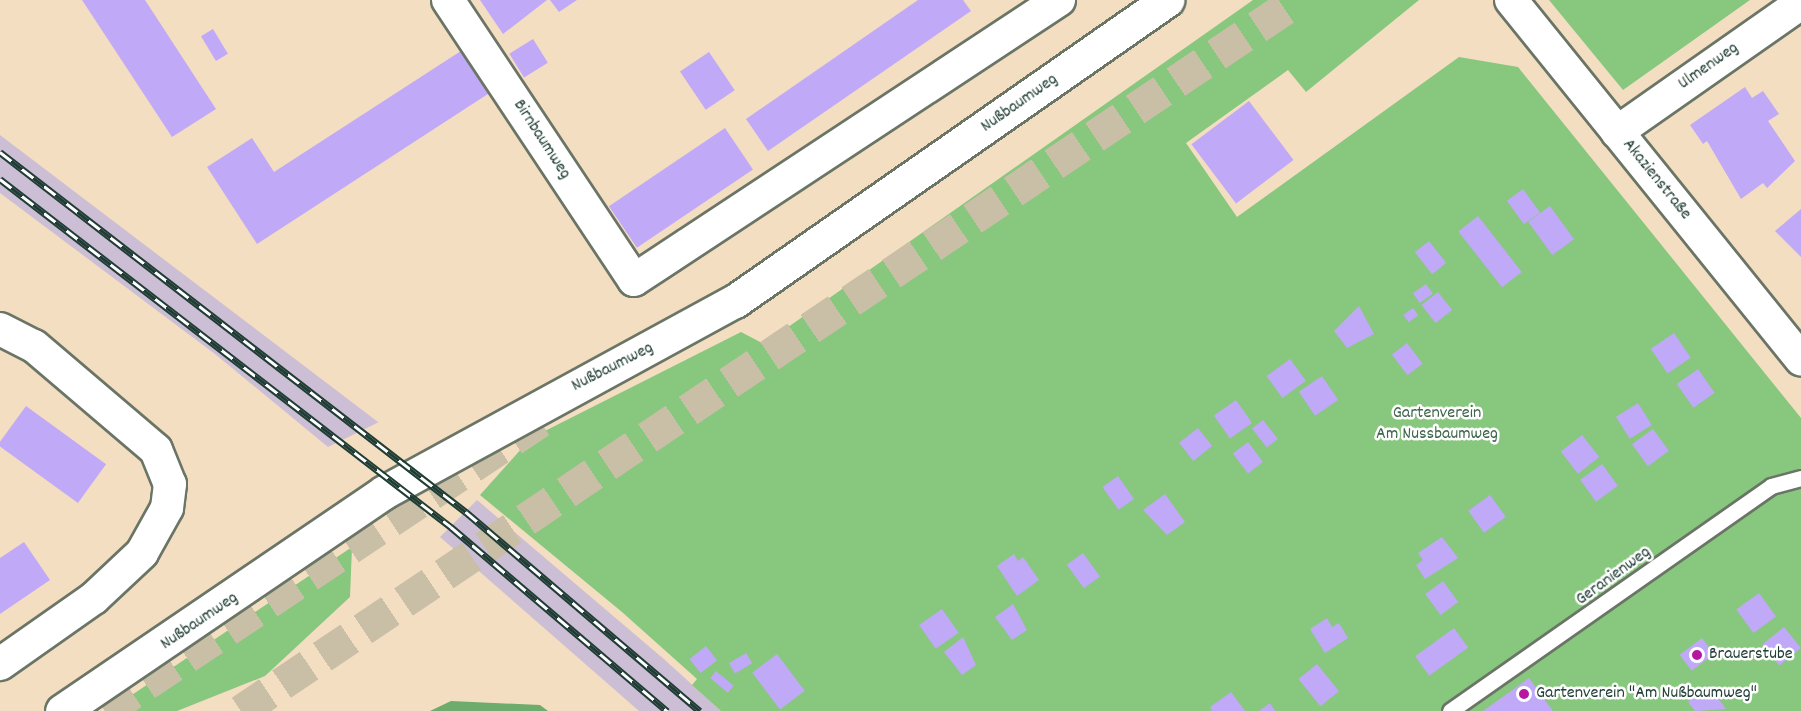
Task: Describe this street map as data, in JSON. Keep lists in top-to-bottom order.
{
  "streets": {
    "street": [
      "Ulmenweg",
      "Nußbaumweg",
      "Birnbaumweg",
      "Akazienstraße"
    ],
    "lane": ["Geranienweg"]
  },
  "crossings": [
    ["Ulmenweg", "Akazienstraße"]
  ],
  "parks": ["Gartenverein Am Nussbaumweg"],
  "places": ["Brauerstube", "Gartenverein \"Am Nußbaumweg\""]
}
